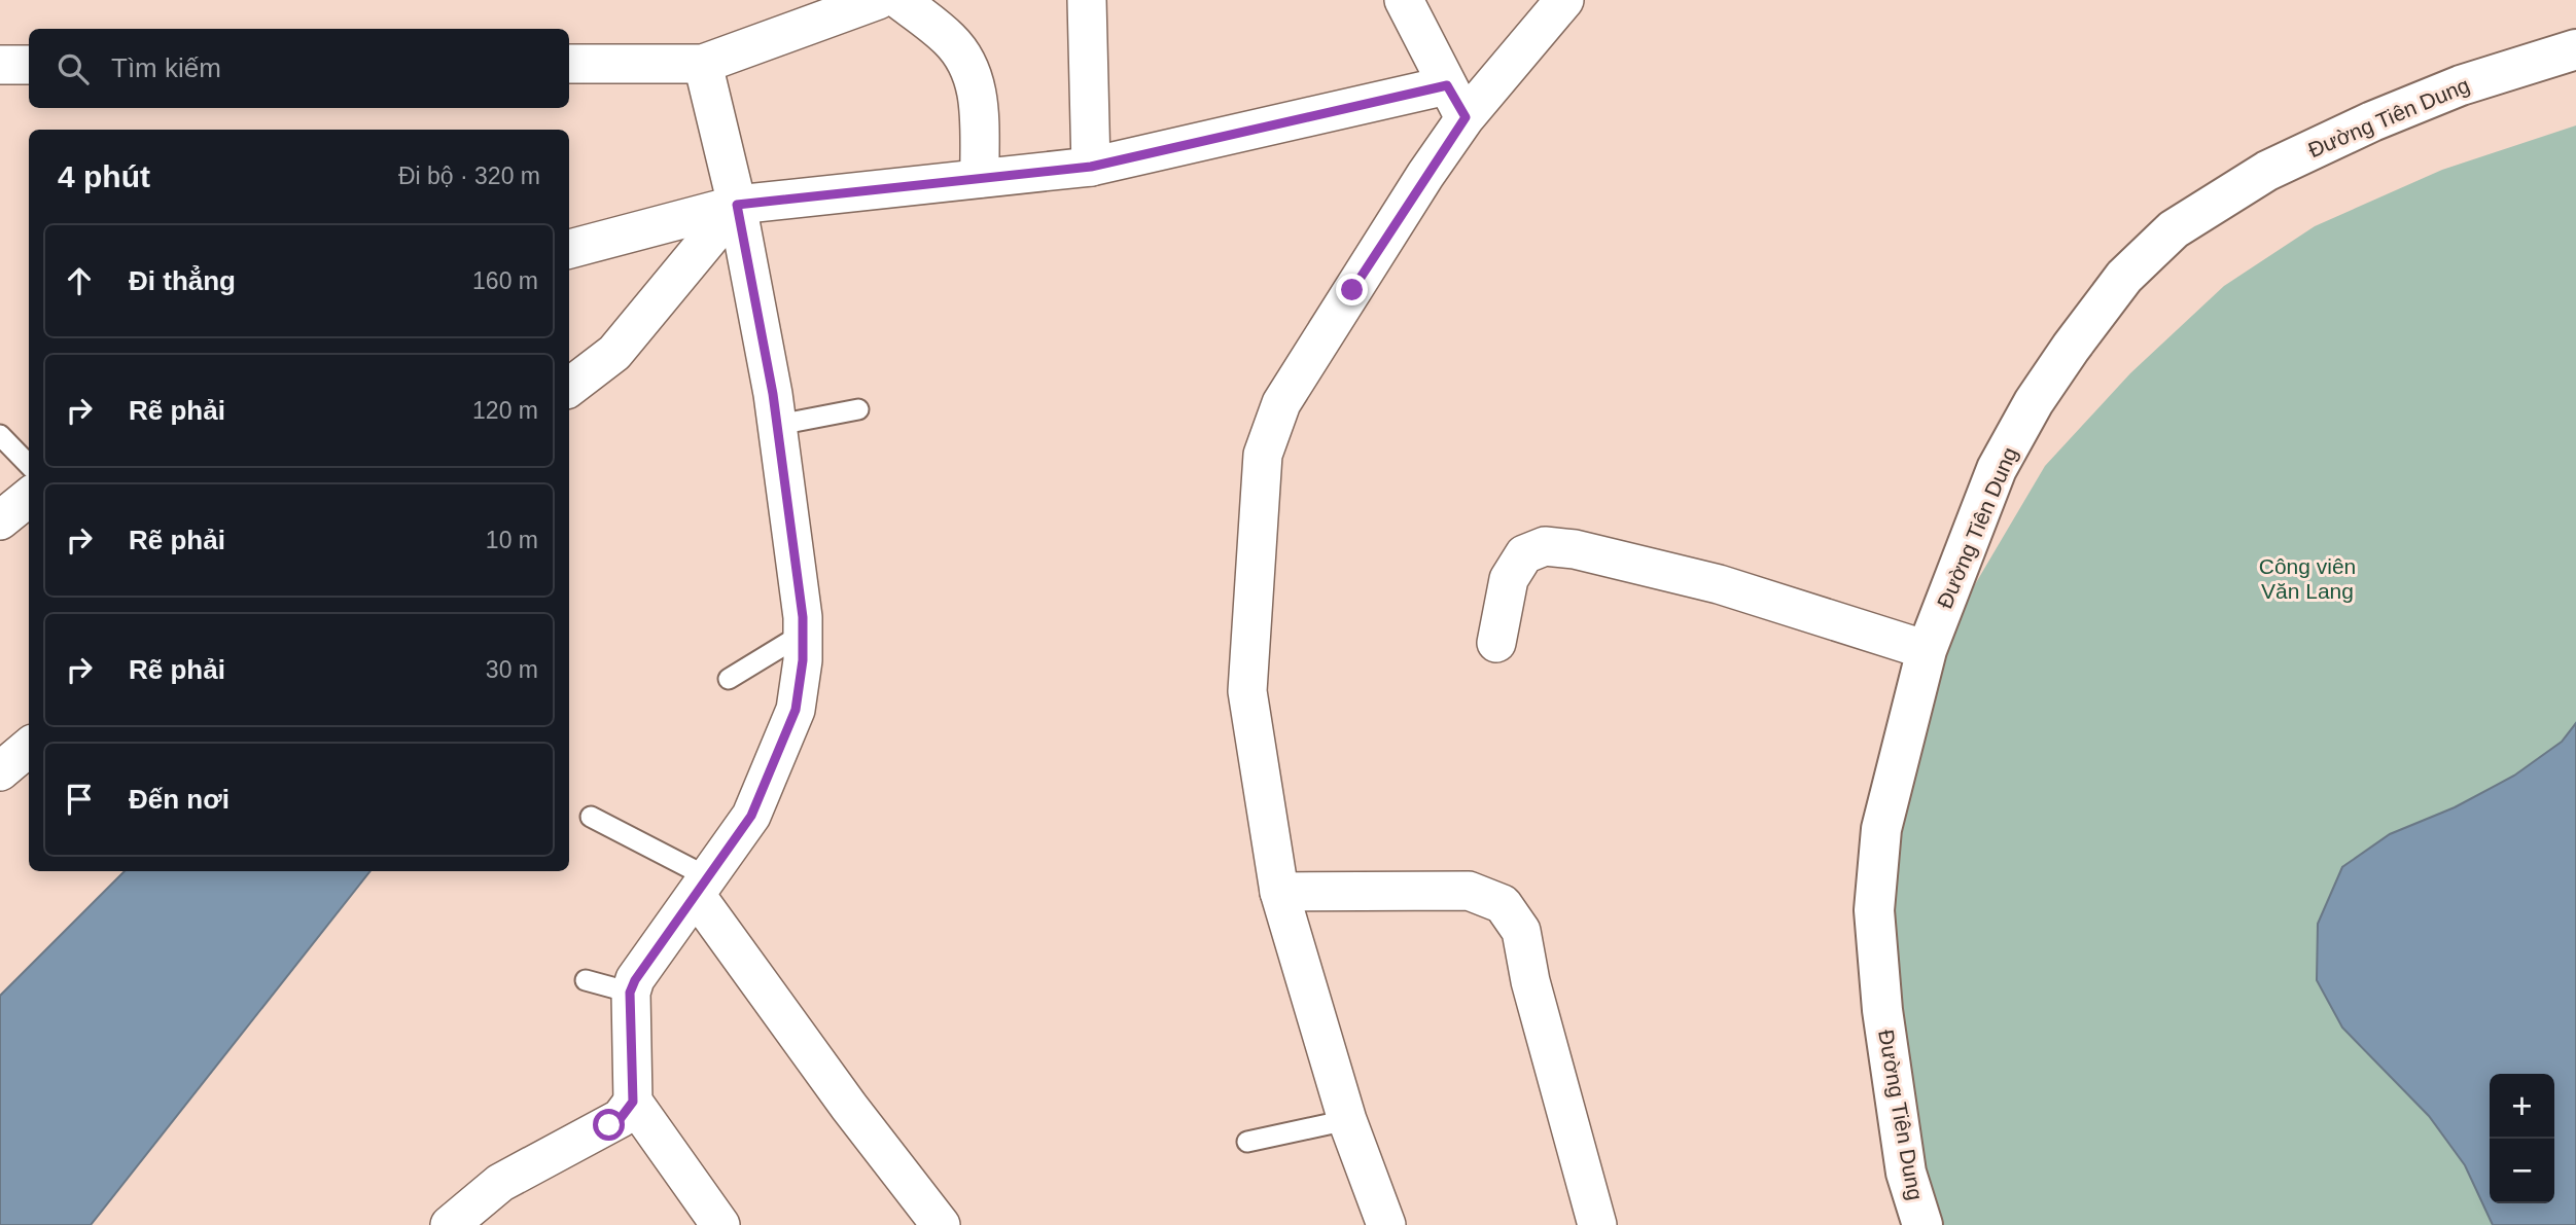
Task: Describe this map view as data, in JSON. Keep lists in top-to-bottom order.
{
  "streets": {
    "street": ["Đường Tiên Dung"]
  },
  "parks": ["Công viên Văn Lang"],
  "page": {
    "search": "Tìm kiếm",
    "heading": ["4 phút", "Đi bộ · 320 m"],
    "list": [
      ["Đi thẳng", "160 m"],
      ["Rẽ phải", "120 m"],
      ["Rẽ phải", "10 m"],
      ["Rẽ phải", "30 m"],
      "Đến nơi"
    ],
    "map_buttons": ["+", "−"]
  }
}
